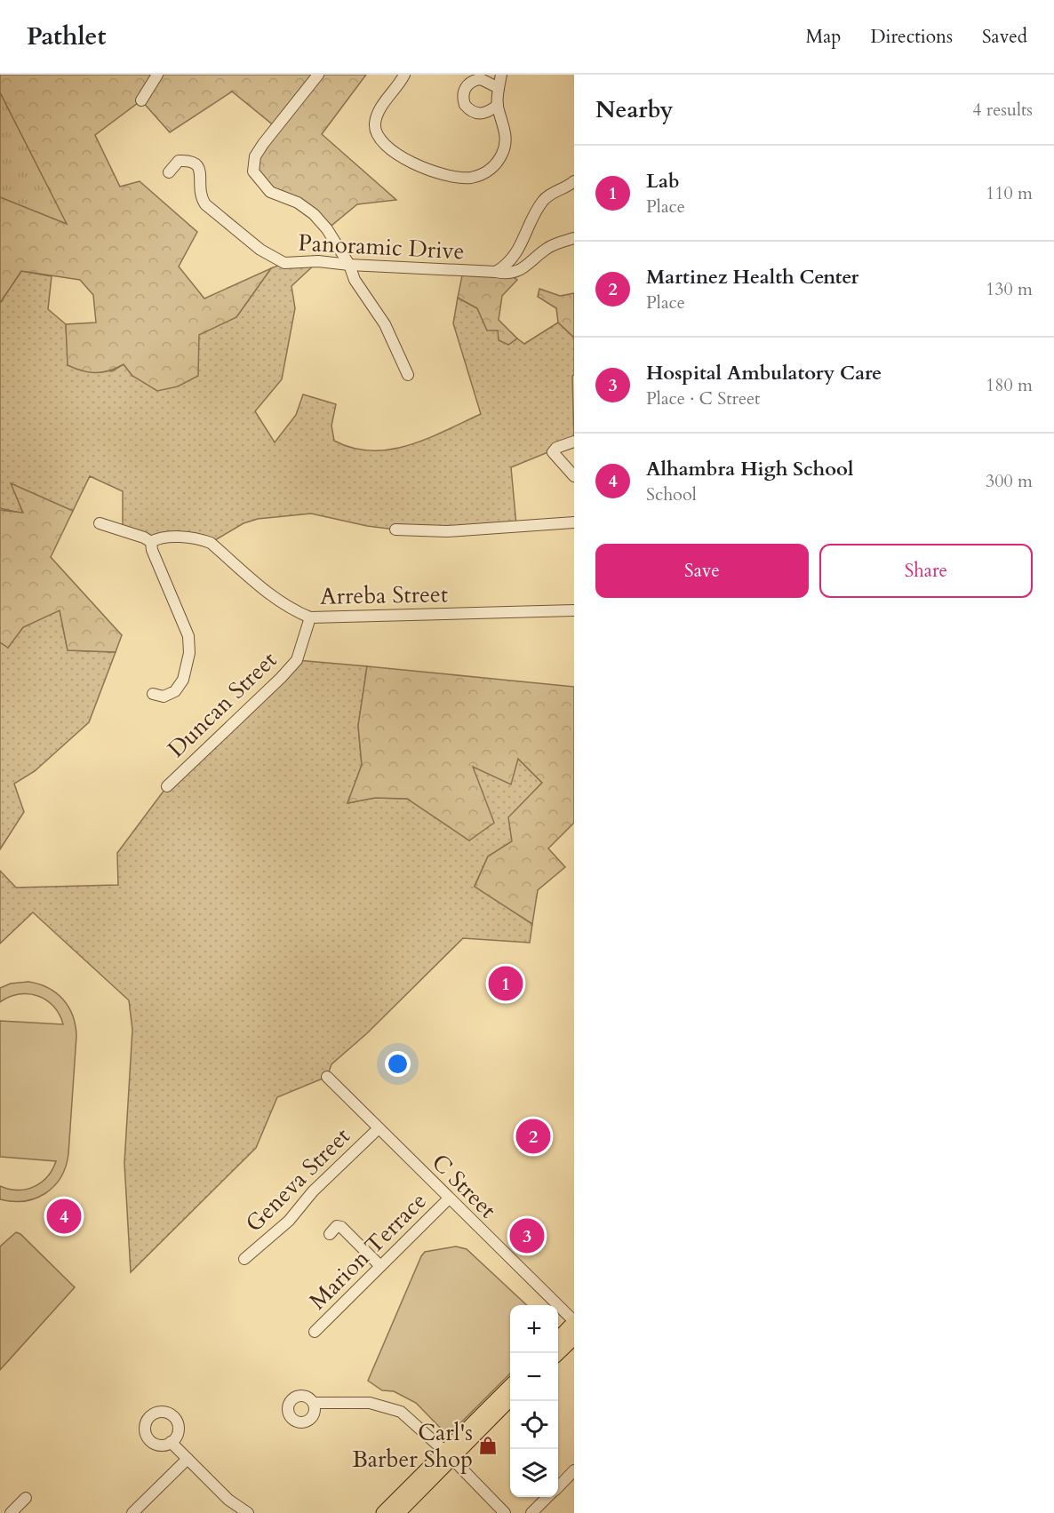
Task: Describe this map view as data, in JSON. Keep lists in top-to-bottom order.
{
  "streets": {
    "street": [
      "Panoramic Drive",
      "Arreba Street",
      "Duncan Street",
      "Geneva Street",
      "C Street",
      "Marion Terrace"
    ]
  },
  "crossings": [
    ["Arreba Street", "Duncan Street"],
    ["Geneva Street", "C Street"],
    ["C Street", "Marion Terrace"]
  ],
  "places": {
    "shop": ["Carl's Barber Shop"]
  },
  "page": {
    "header": "Pathlet",
    "nav": ["Map", "Directions", "Saved"],
    "heading": ["Nearby", "4 results"],
    "list": [
      {
        "mark": "1",
        "name": "Lab",
        "note": "Place",
        "value": "110 m"
      },
      {
        "mark": "2",
        "name": "Martinez Health Center",
        "note": "Place",
        "value": "130 m"
      },
      {
        "mark": "3",
        "name": "Hospital Ambulatory Care",
        "note": "Place · C Street",
        "value": "180 m"
      },
      {
        "mark": "4",
        "name": "Alhambra High School",
        "note": "School",
        "value": "300 m"
      }
    ],
    "buttons": ["Save", "Share"],
    "pins": [
      "1",
      "2",
      "4",
      "3"
    ],
    "map_buttons": ["+", "−"]
  }
}
